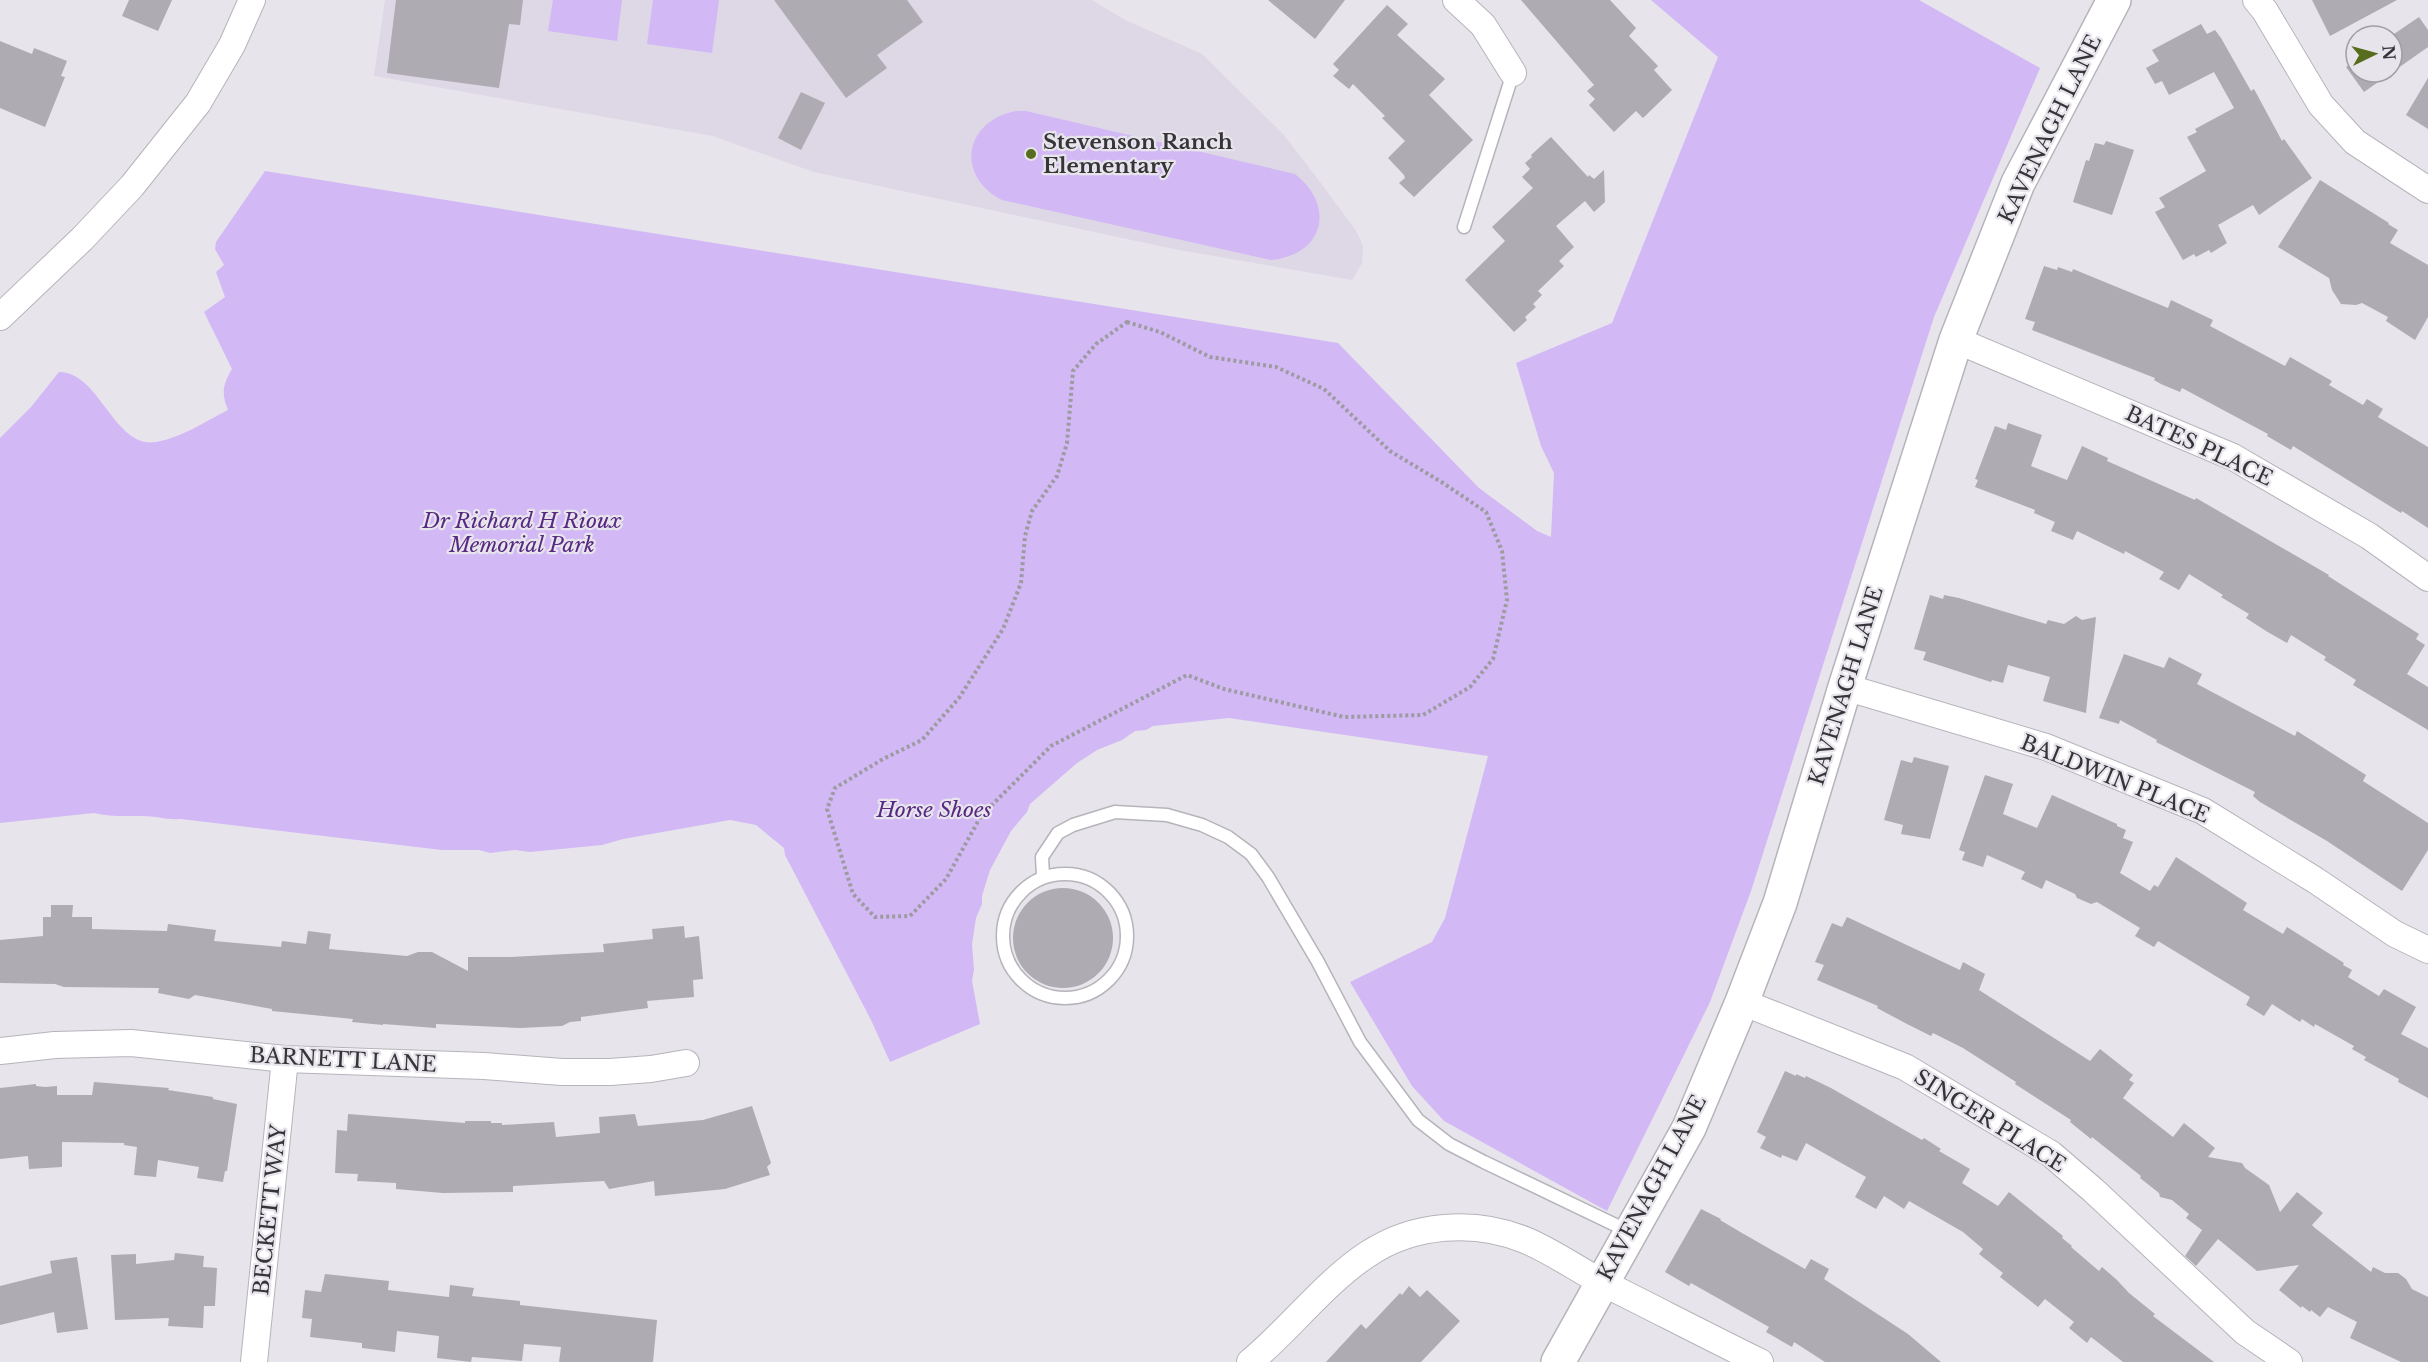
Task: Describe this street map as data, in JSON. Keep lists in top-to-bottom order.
{
  "streets": {
    "main road": ["KAVENAGH LANE"],
    "street": [
      "BATES PLACE",
      "BALDWIN PLACE",
      "BARNETT LANE",
      "SINGER PLACE",
      "BECKETT WAY"
    ]
  },
  "crossings": [
    ["KAVENAGH LANE", "BATES PLACE"],
    ["KAVENAGH LANE", "BALDWIN PLACE"],
    ["KAVENAGH LANE", "SINGER PLACE"],
    ["BARNETT LANE", "BECKETT WAY"]
  ],
  "parks": ["Dr Richard H Rioux Memorial Park", "Horse Shoes"],
  "places": ["Stevenson Ranch Elementary"],
  "north": "right"
}
